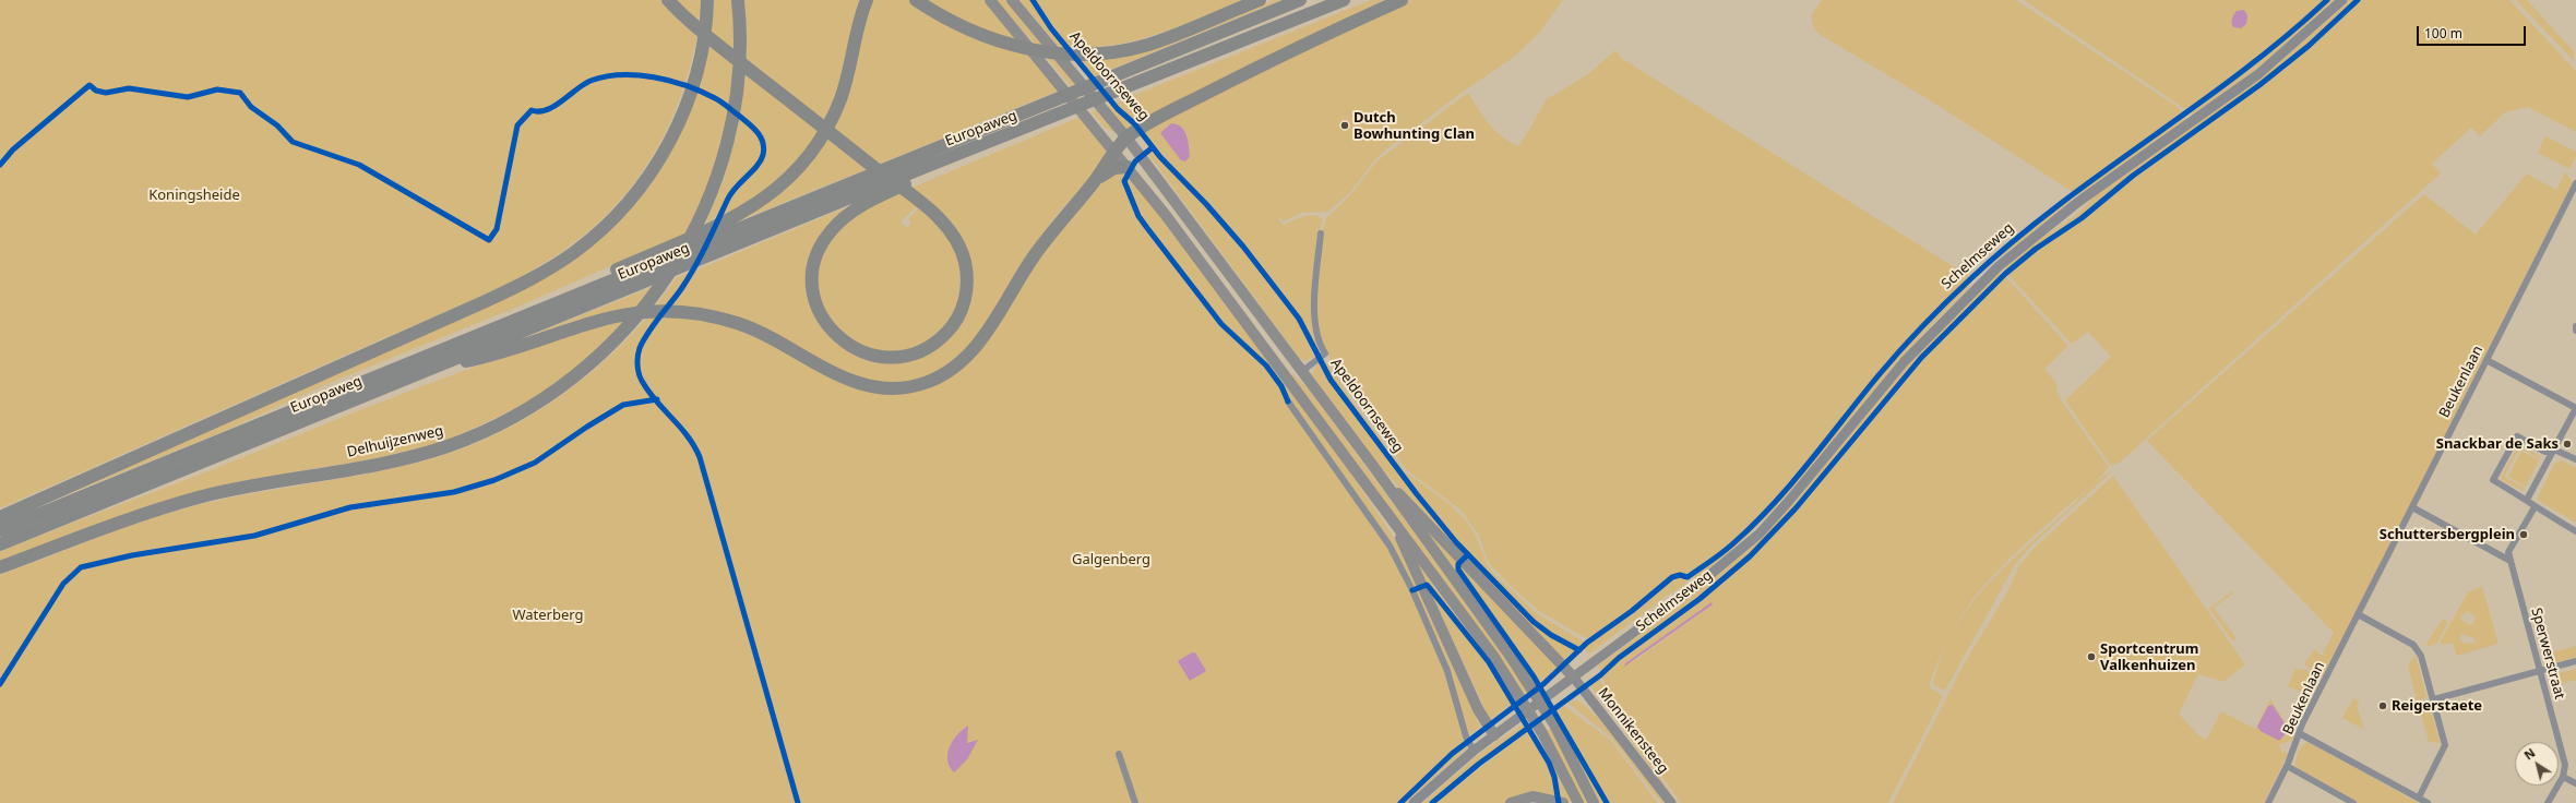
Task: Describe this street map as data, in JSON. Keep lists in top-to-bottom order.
{
  "streets": {
    "highway": ["Europaweg", "Delhuijzenweg"],
    "main road": ["Apeldoornseweg", "Schelmseweg", "Monnikensteeg"],
    "street": ["Beukenlaan", "Sperwerstraat"]
  },
  "crossings": [
    ["Schelmseweg", "Monnikensteeg"]
  ],
  "parks": ["Koningsheide", "Galgenberg", "Waterberg"],
  "places": [
    "Dutch Bowhunting Clan",
    "Snackbar de Saks",
    "Schuttersbergplein",
    "Sportcentrum Valkenhuizen",
    "Reigerstaete"
  ],
  "scale_bar": "100 m",
  "north": "top left"
}
